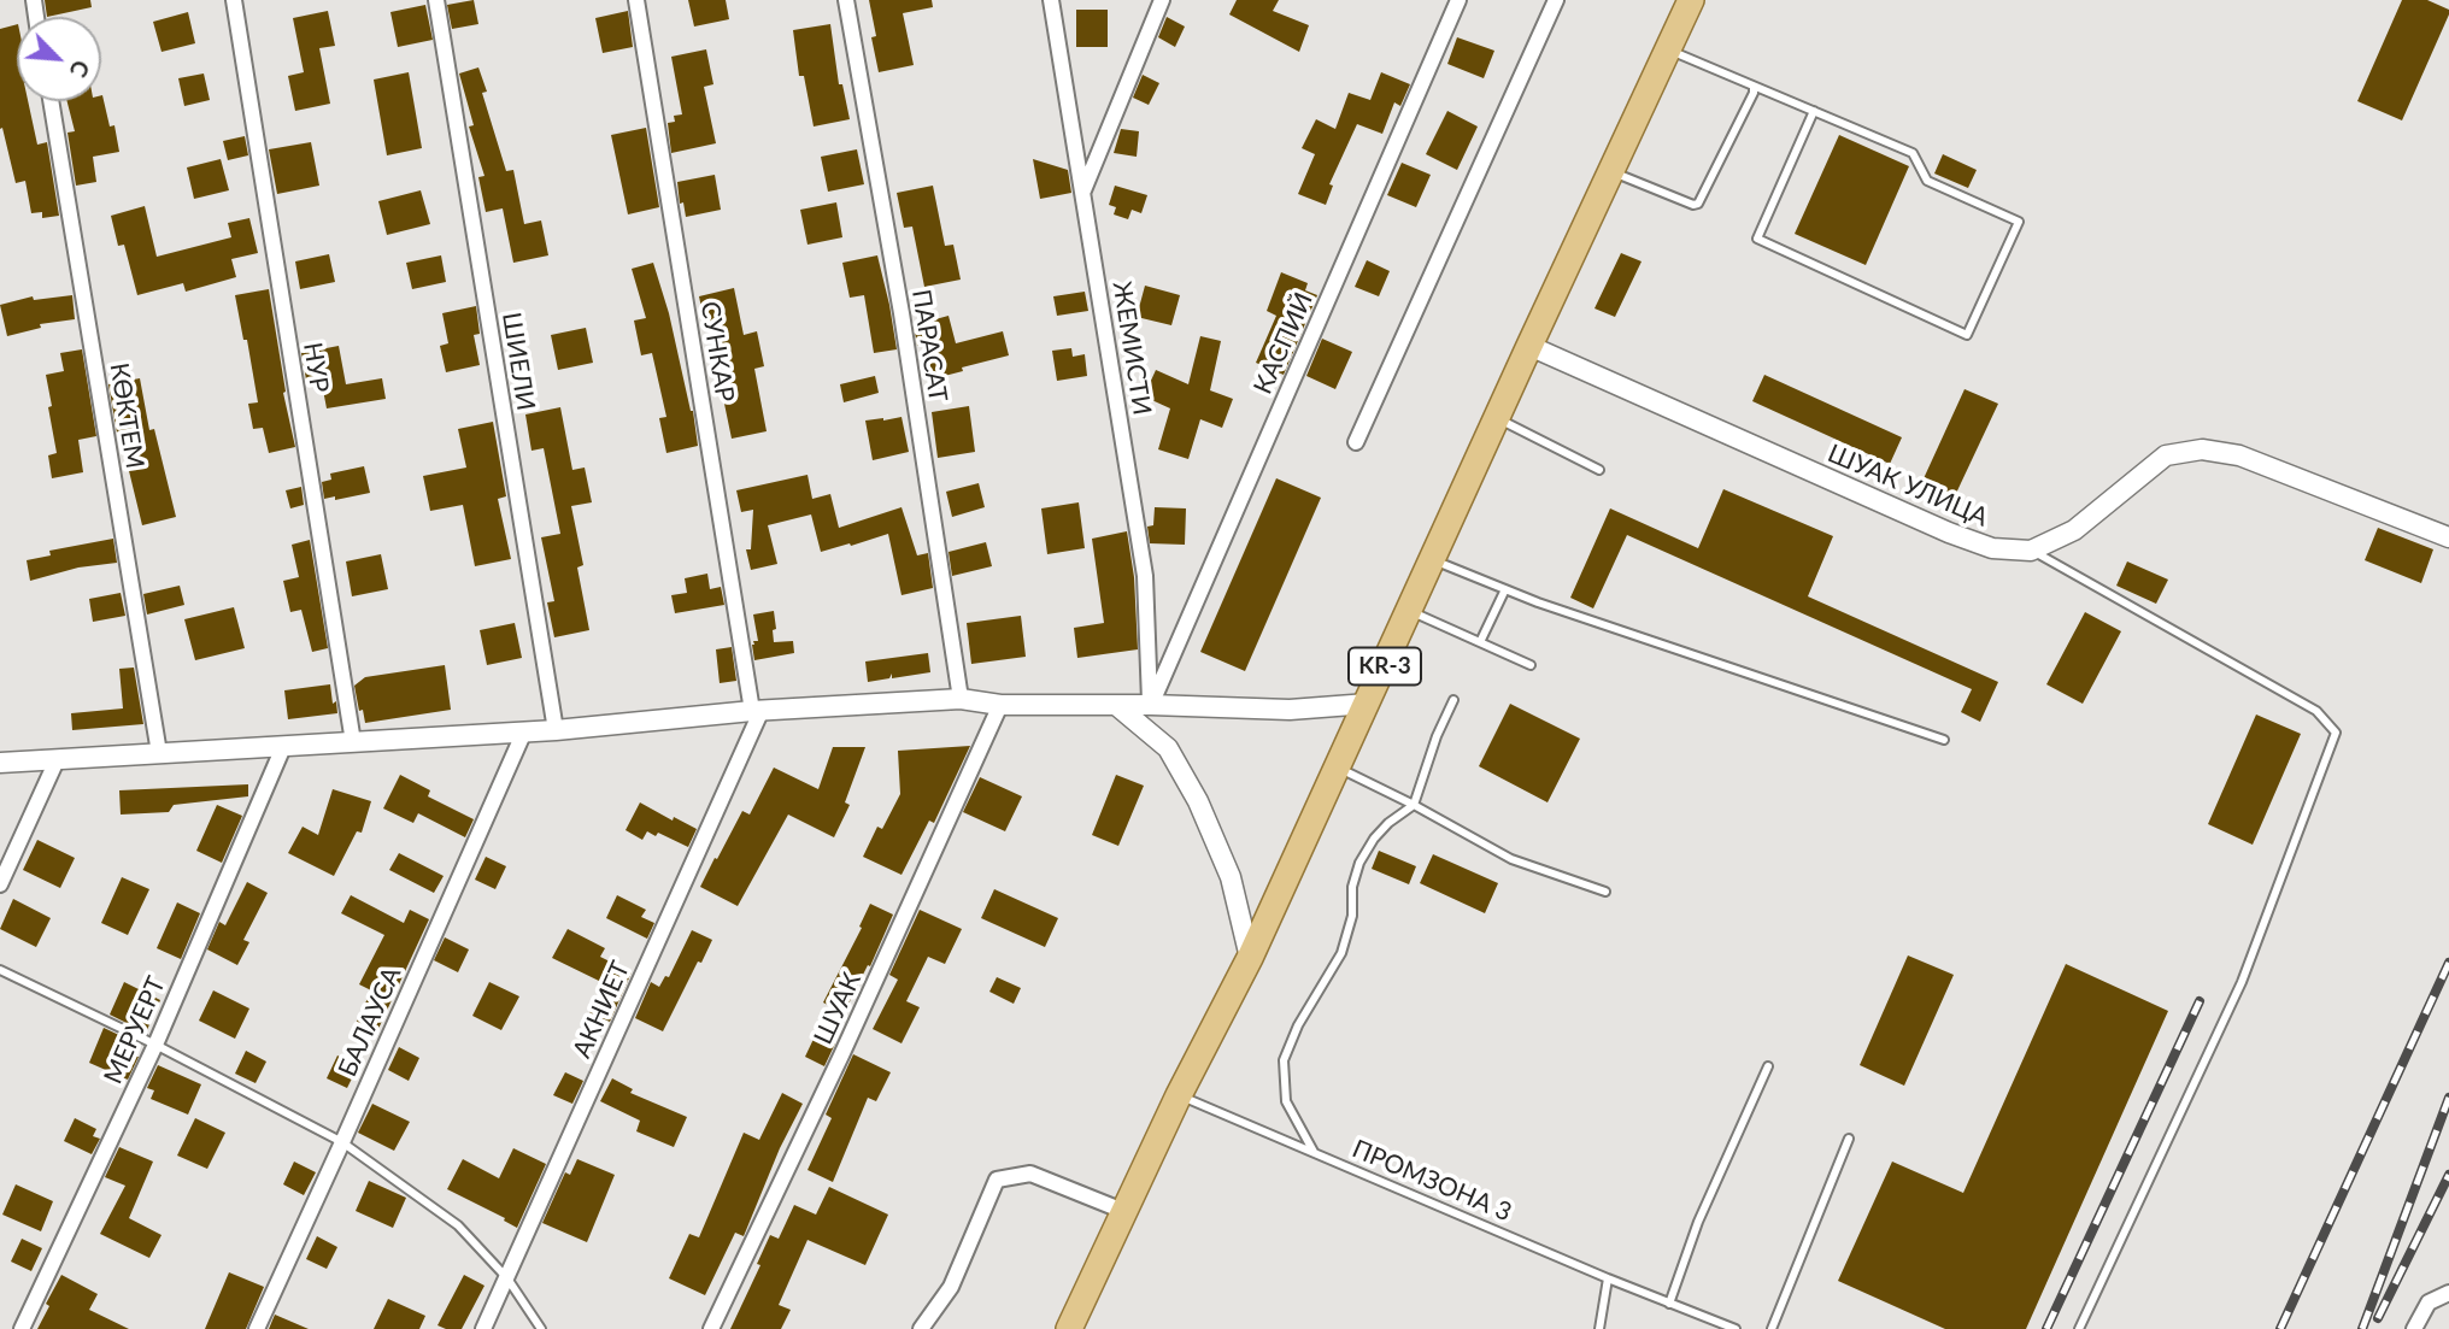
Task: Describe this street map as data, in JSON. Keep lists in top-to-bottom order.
{
  "streets": {
    "main road": ["KR-3"],
    "street": [
      "КАСПИЙ",
      "ПАРАСАТ",
      "ЖЕМИСТИ",
      "СУНКАР",
      "ШИЕЛИ",
      "НУР",
      "КӨКТЕМ",
      "ШУАК УЛИЦА",
      "ШУАК",
      "АКНИЕТ",
      "БАЛАУСА",
      "МЕРУЕРТ"
    ],
    "lane": ["ПРОМЗОНА 3"]
  },
  "crossings": [
    ["КАСПИЙ", "ЖЕМИСТИ"],
    ["СУНКАР", "АКНИЕТ"],
    ["ШУАК УЛИЦА", "KR-3"],
    ["KR-3", "ПРОМЗОНА 3"]
  ],
  "north": "bottom right"
}
